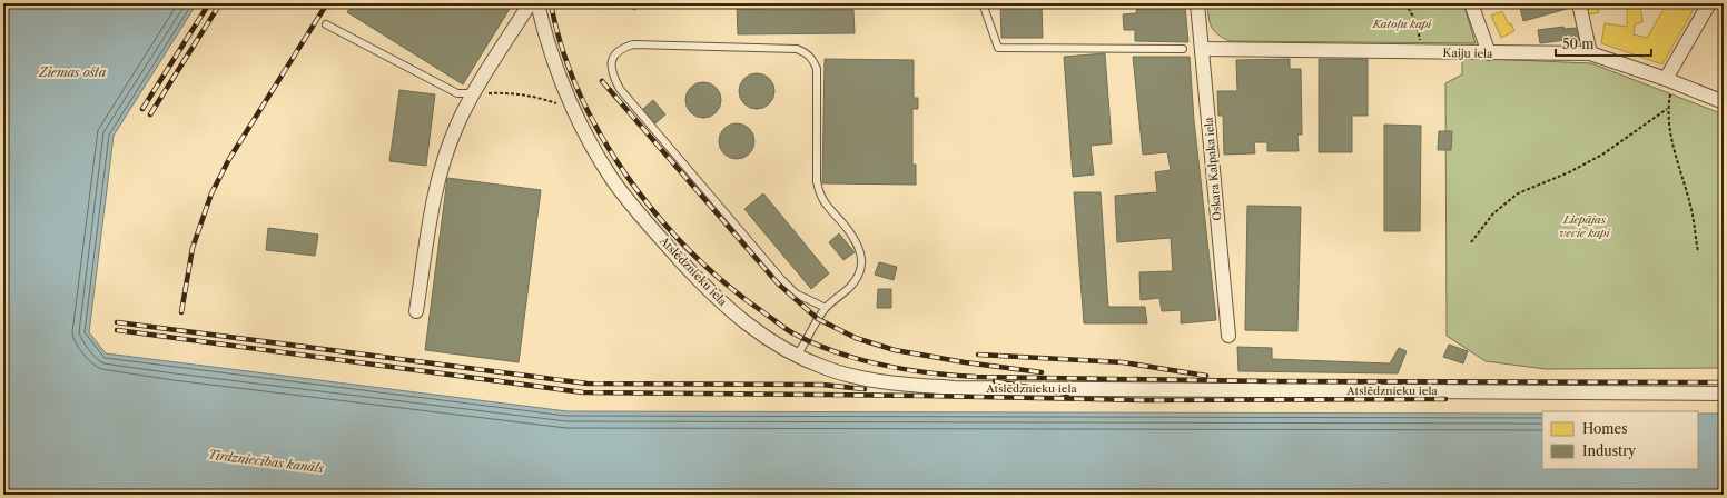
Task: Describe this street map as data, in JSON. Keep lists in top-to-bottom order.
{
  "streets": {
    "street": ["Kaiju iela", "Oskara Kalpaka iela", "Atslēdznieku iela"]
  },
  "crossings": [
    ["Kaiju iela", "Oskara Kalpaka iela"]
  ],
  "water": ["Ziemas osta", "Tirdzniecības kanāls"],
  "parks": ["Katoļu kapi", "Liepājas vecie kapi"],
  "legend": ["Homes", "Industry"],
  "scale_bar": "50 m"
}
